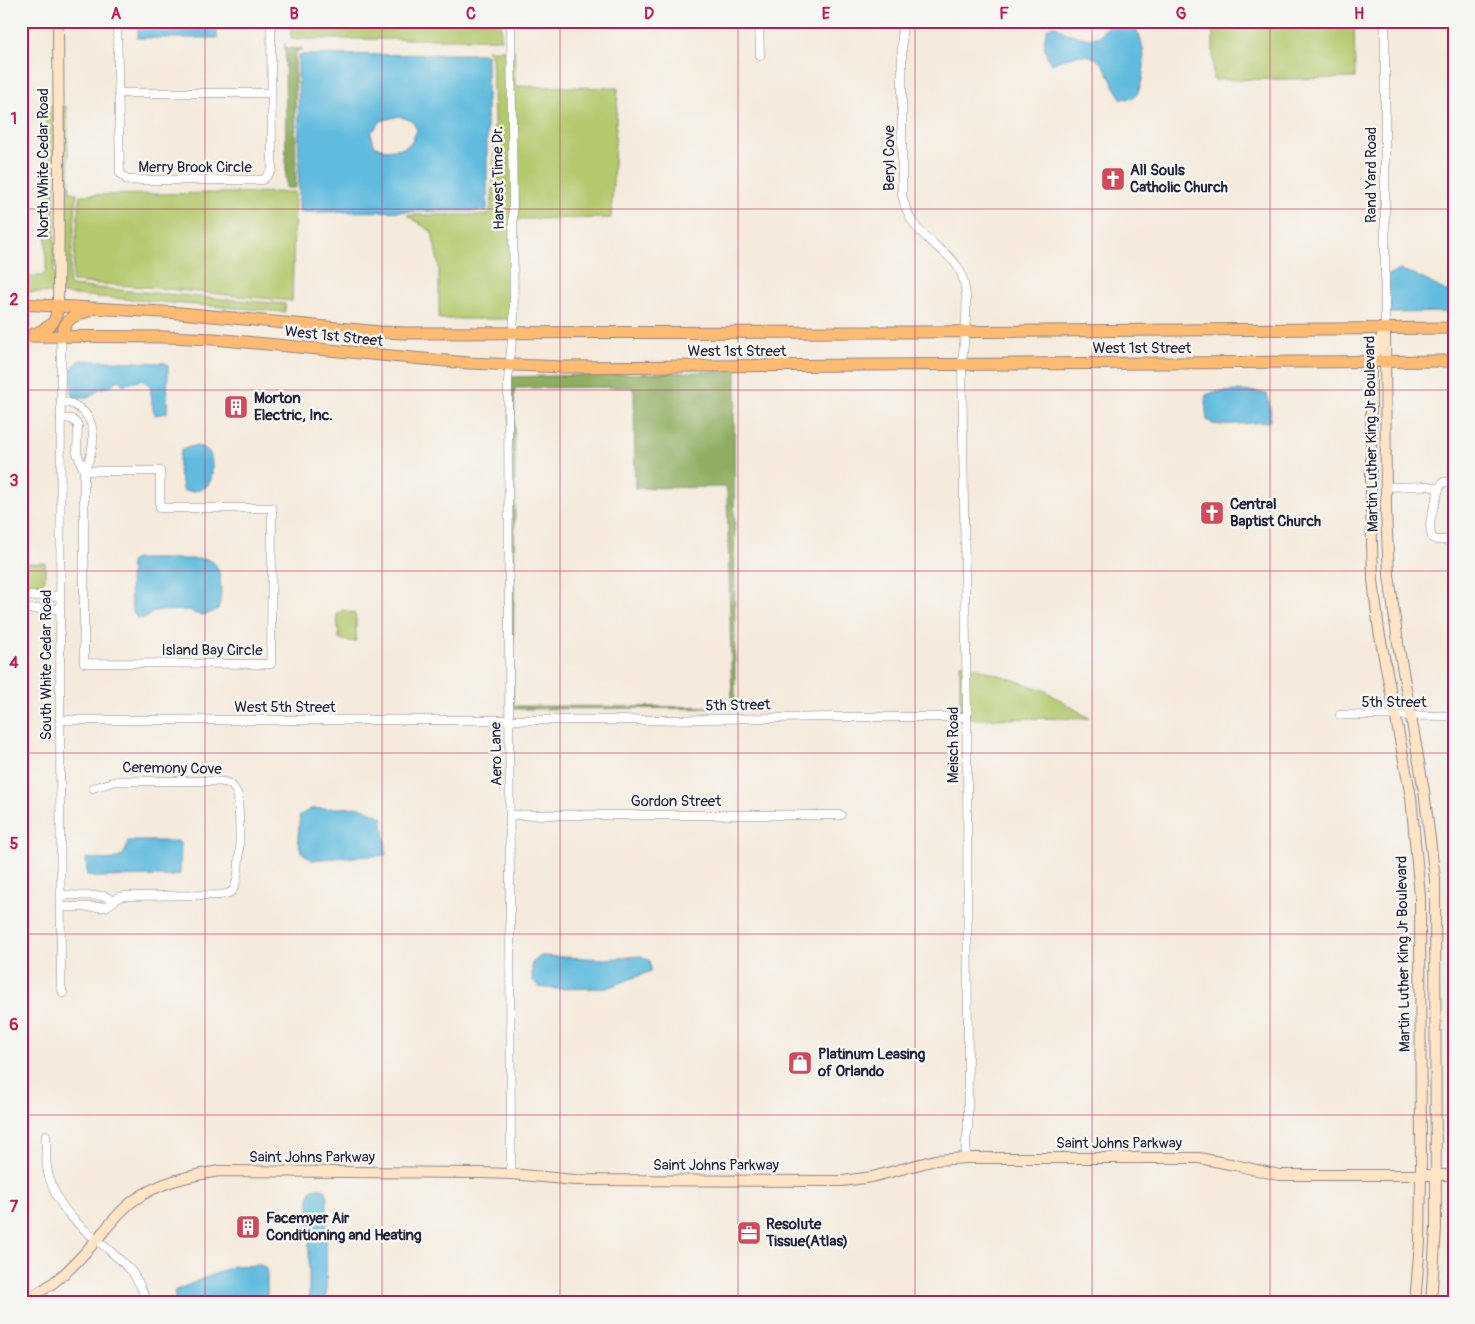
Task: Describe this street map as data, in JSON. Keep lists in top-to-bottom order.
{
  "streets": {
    "main road": [
      "North White Cedar Road",
      "West 1st Street",
      "Martin Luther King Jr Boulevard",
      "Saint Johns Parkway"
    ],
    "street": [
      "Beryl Cove",
      "Merry Brook Circle",
      "Rand Yard Road",
      "Harvest Time Dr.",
      "Island Bay Circle",
      "South White Cedar Road",
      "5th Street",
      "West 5th Street",
      "Meisch Road",
      "Aero Lane",
      "Ceremony Cove",
      "Gordon Street"
    ]
  },
  "crossings": [
    ["Beryl Cove", "West 1st Street"],
    ["Beryl Cove", "Meisch Road"],
    ["North White Cedar Road", "West 1st Street"],
    ["Rand Yard Road", "West 1st Street"],
    ["Rand Yard Road", "Martin Luther King Jr Boulevard"],
    ["Harvest Time Dr.", "West 1st Street"],
    ["Harvest Time Dr.", "Aero Lane"],
    ["West 1st Street", "Martin Luther King Jr Boulevard"],
    ["West 1st Street", "South White Cedar Road"],
    ["West 1st Street", "Meisch Road"],
    ["West 1st Street", "Aero Lane"],
    ["Martin Luther King Jr Boulevard", "5th Street"],
    ["Martin Luther King Jr Boulevard", "Saint Johns Parkway"],
    ["Island Bay Circle", "South White Cedar Road"],
    ["South White Cedar Road", "West 5th Street"],
    ["South White Cedar Road", "Ceremony Cove"],
    ["5th Street", "West 5th Street"],
    ["5th Street", "Meisch Road"],
    ["5th Street", "Aero Lane"],
    ["West 5th Street", "Aero Lane"],
    ["Meisch Road", "Saint Johns Parkway"],
    ["Aero Lane", "Gordon Street"],
    ["Aero Lane", "Saint Johns Parkway"]
  ],
  "places": {
    "church": ["All Souls Catholic Church", "Central Baptist Church"],
    "building": ["Morton Electric, Inc.", "Facemyer Air Conditioning and Heating"],
    "shop": ["Platinum Leasing of Orlando"],
    "office": ["Resolute Tissue(Atlas)"]
  },
  "grid": {
    "columns": [
      "A",
      "B",
      "C",
      "D",
      "E",
      "F",
      "G",
      "H"
    ],
    "rows": [
      "1",
      "2",
      "3",
      "4",
      "5",
      "6",
      "7"
    ]
  }
}
